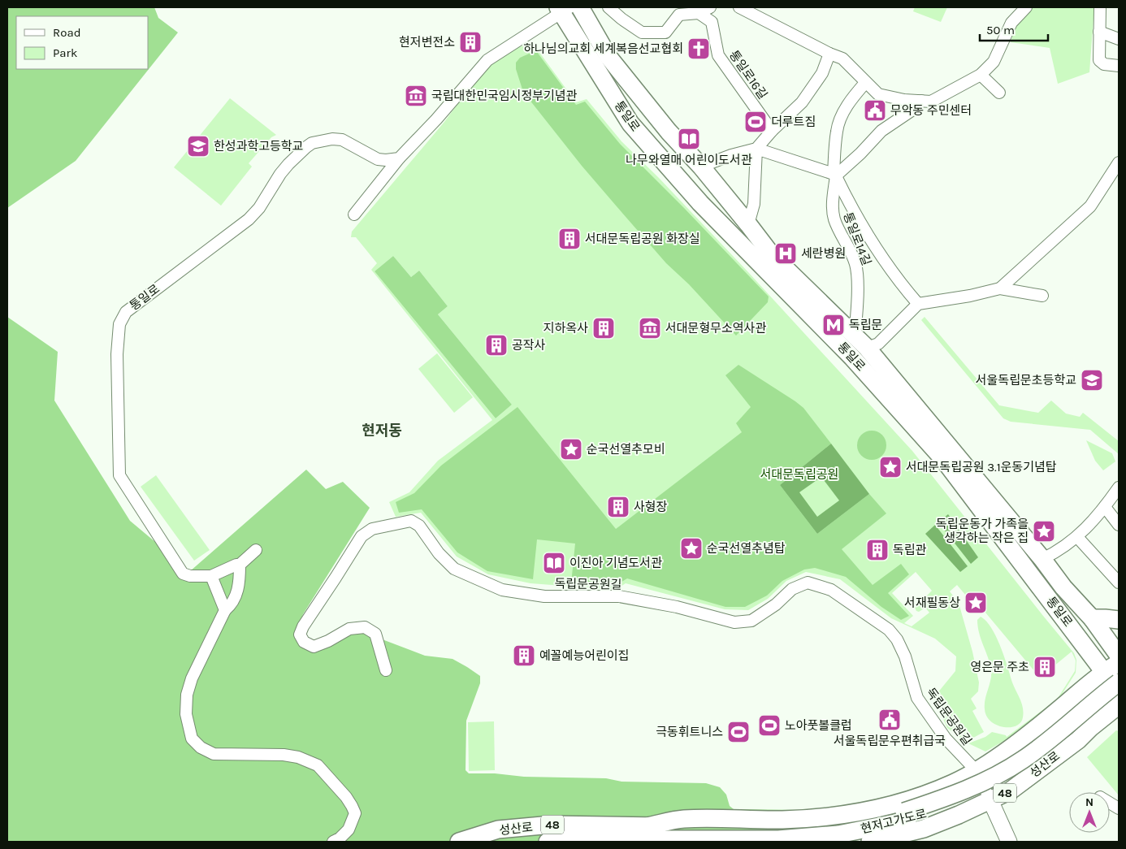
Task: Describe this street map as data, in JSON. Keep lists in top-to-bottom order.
{
  "streets": {
    "main road": [
      "통일로",
      "성산로",
      "48",
      "현저고가도로"
    ],
    "street": ["통일로16길", "통일로14길", "독립문공원길"]
  },
  "crossings": [
    ["통일로", "통일로14길"],
    ["통일로", "현저고가도로"],
    ["성산로", "현저고가도로"]
  ],
  "districts": ["현저동"],
  "parks": ["서대문독립공원"],
  "places": {
    "building": [
      "현저변전소",
      "서대문독립공원 화장실",
      "지하옥사",
      "공작사",
      "사형장",
      "독립관",
      "예꼴예능어린이집",
      "영은문 주초"
    ],
    "church": ["하나님의교회 세계복음선교협회"],
    "museum": ["국립대한민국임시정부기념관", "서대문형무소역사관"],
    "public building": ["무악동 주민센터", "서울독립문우편취급국"],
    "sports": ["더루트짐", "노아풋볼클럽", "극동휘트니스"],
    "library": ["나무와열매 어린이도서관", "이진아 기념도서관"],
    "school or university": ["한성과학고등학교", "서울독립문초등학교"],
    "hospital": ["세란병원"],
    "metro station": ["독립문"],
    "place": [
      "순국선열추모비",
      "서대문독립공원 3.1운동기념탑",
      "독립운동가 가족을 생각하는 작은 집",
      "순국선열추념탑",
      "서재필동상"
    ]
  },
  "legend": ["Road", "Park"],
  "scale_bar": "50 m",
  "north": "top"
}
